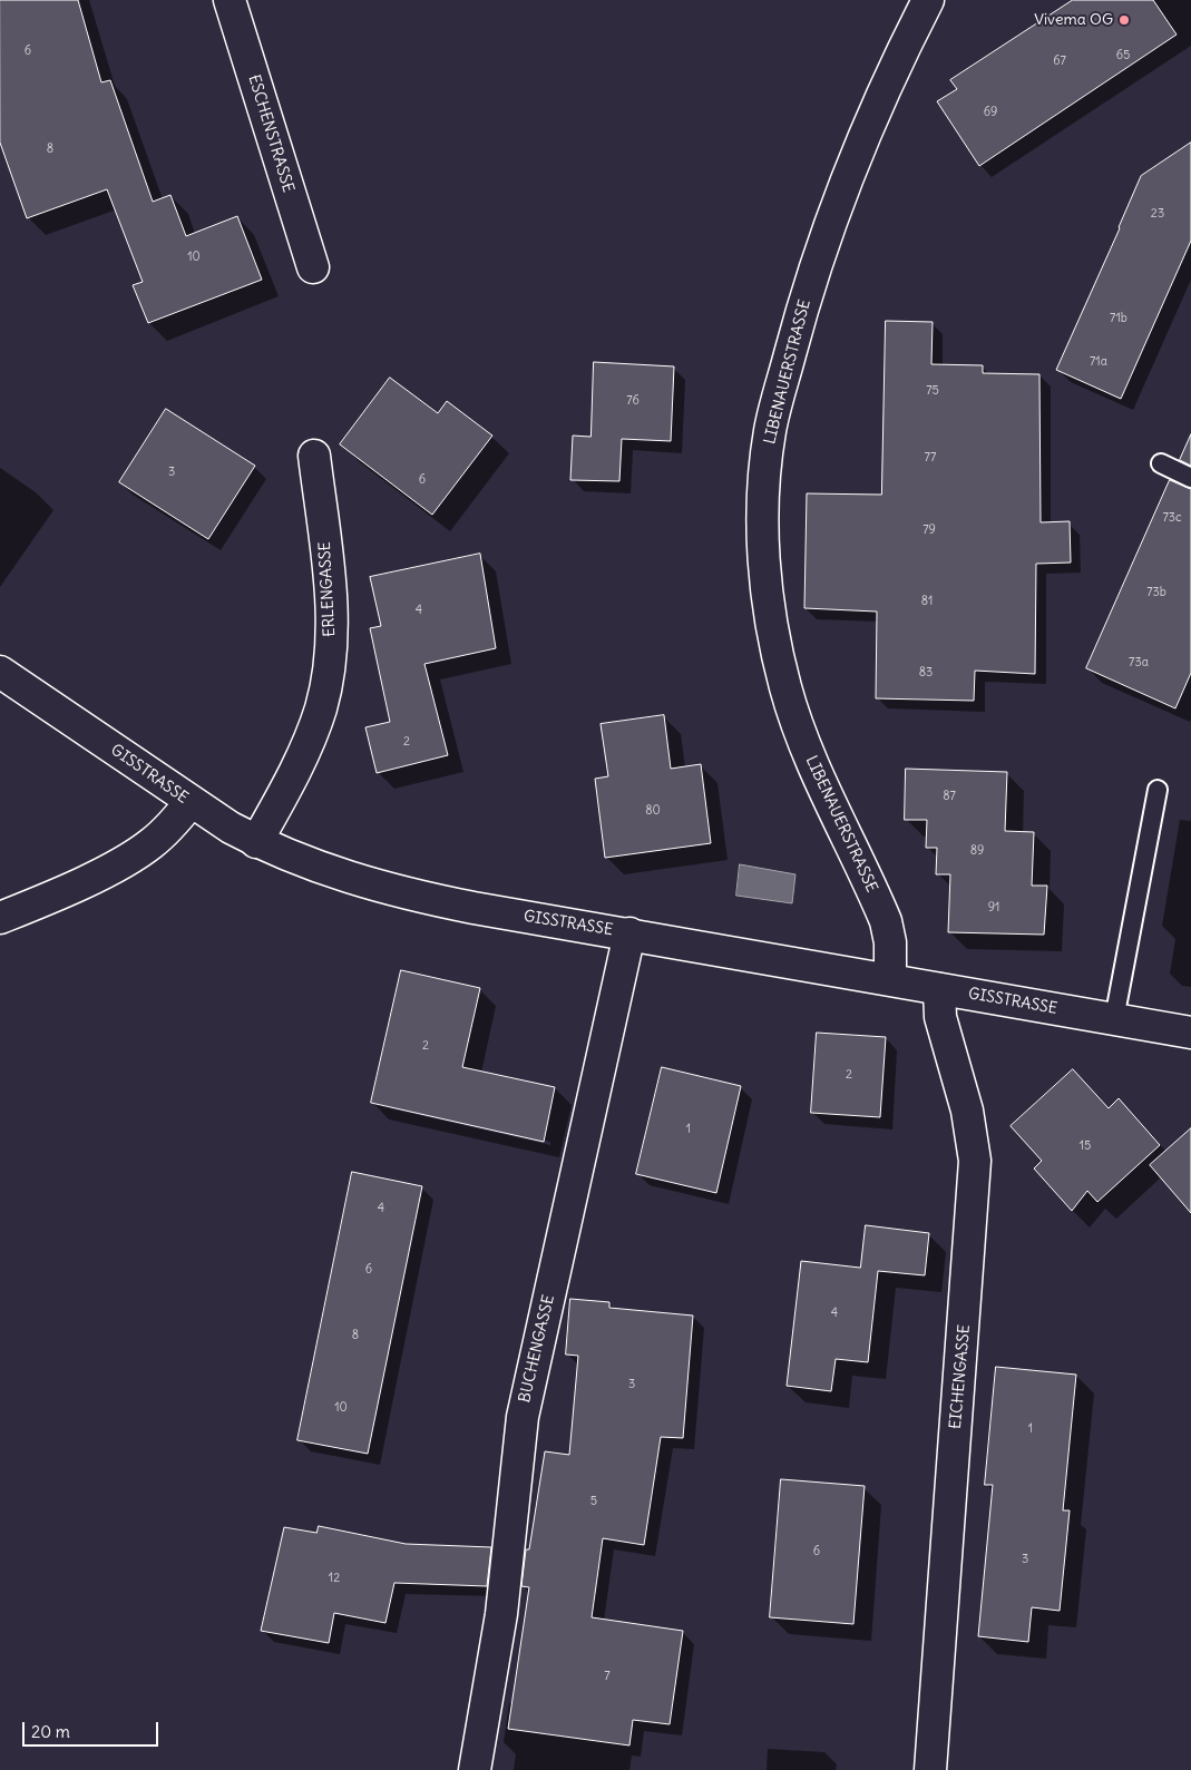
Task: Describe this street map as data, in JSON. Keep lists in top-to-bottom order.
{
  "streets": {
    "street": [
      "ESCHENSTRASSE",
      "LIBENAUERSTRASSE",
      "ERLENGASSE",
      "GISSTRASSE",
      "BUCHENGASSE",
      "EICHENGASSE"
    ]
  },
  "crossings": [
    ["LIBENAUERSTRASSE", "GISSTRASSE"],
    ["ERLENGASSE", "GISSTRASSE"],
    ["GISSTRASSE", "BUCHENGASSE"],
    ["GISSTRASSE", "EICHENGASSE"]
  ],
  "places": ["Vivema OG"],
  "house_numbers": [
    "6",
    "65",
    "67",
    "69",
    "8",
    "23",
    "10",
    "71b",
    "71a",
    "75",
    "76",
    "77",
    "3",
    "6",
    "73c",
    "79",
    "73b",
    "81",
    "4",
    "73a",
    "83",
    "2",
    "87",
    "80",
    "89",
    "91",
    "2",
    "2",
    "1",
    "15",
    "4",
    "6",
    "4",
    "8",
    "3",
    "10",
    "1",
    "5",
    "6",
    "3",
    "12",
    "7"
  ],
  "scale_bar": "20 m"
}
